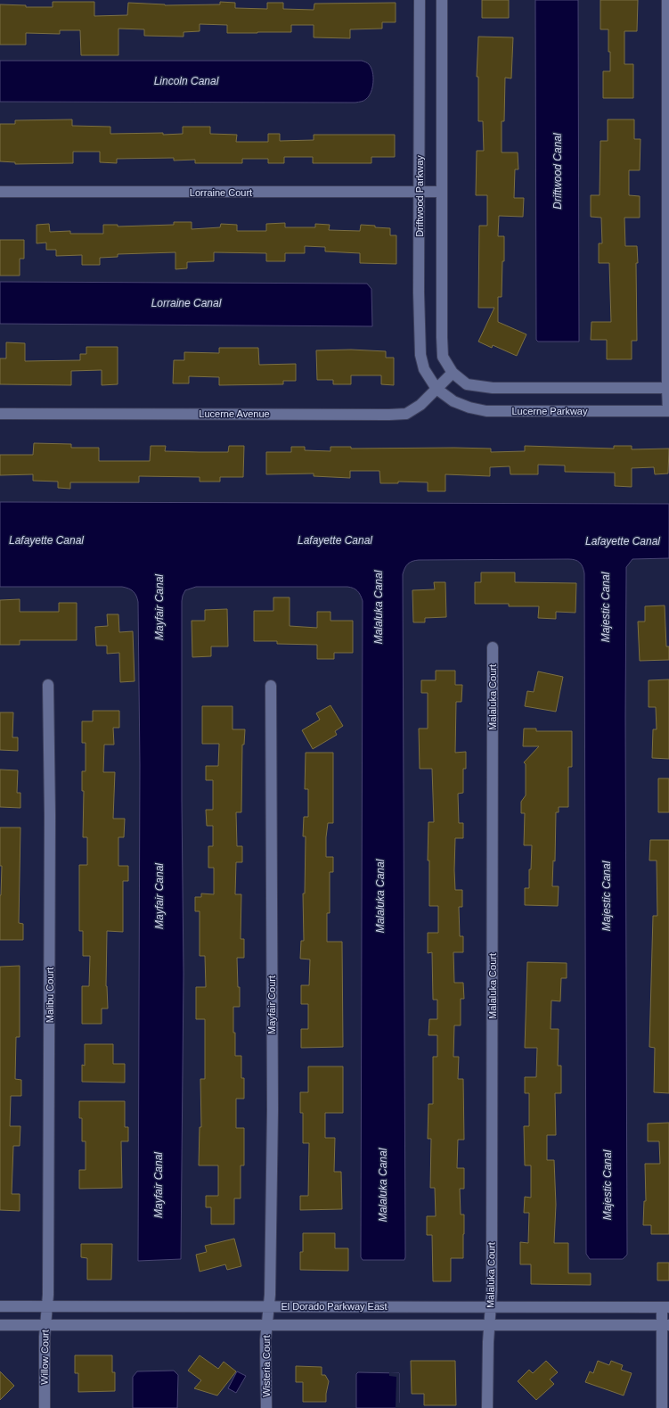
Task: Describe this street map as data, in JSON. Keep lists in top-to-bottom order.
{
  "streets": {
    "street": [
      "Lorraine Court",
      "Driftwood Parkway",
      "Lucerne Parkway",
      "Lucerne Avenue",
      "Malaluka Court",
      "Malibu Court",
      "Mayfair Court",
      "El Dorado Parkway East",
      "Willow Court",
      "Wisteria Court"
    ]
  },
  "crossings": [
    ["Lorraine Court", "Driftwood Parkway"],
    ["Driftwood Parkway", "Lucerne Parkway"],
    ["Driftwood Parkway", "Lucerne Avenue"],
    ["Lucerne Parkway", "Lucerne Avenue"],
    ["Malaluka Court", "El Dorado Parkway East"],
    ["Malibu Court", "El Dorado Parkway East"],
    ["Malibu Court", "Willow Court"],
    ["Mayfair Court", "El Dorado Parkway East"],
    ["Mayfair Court", "Wisteria Court"],
    ["El Dorado Parkway East", "Willow Court"],
    ["El Dorado Parkway East", "Wisteria Court"]
  ],
  "water": [
    "Lincoln Canal",
    "Driftwood Canal",
    "Lorraine Canal",
    "Lafayette Canal",
    "Mayfair Canal",
    "Malaluka Canal",
    "Majestic Canal"
  ]
}
